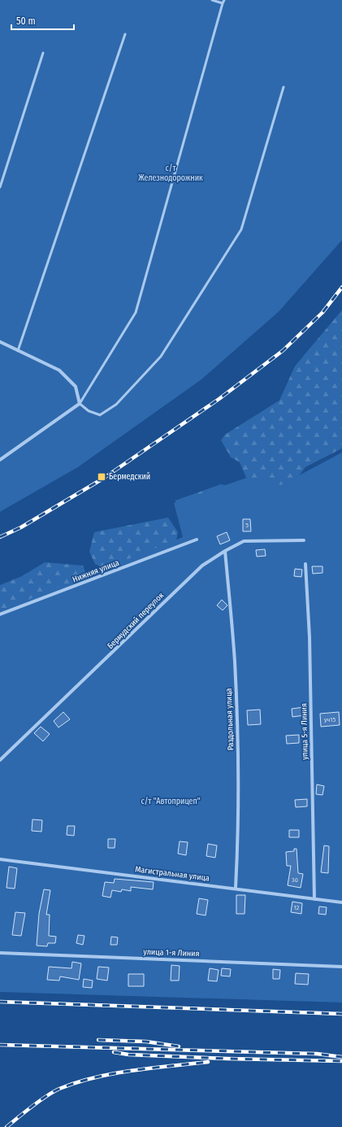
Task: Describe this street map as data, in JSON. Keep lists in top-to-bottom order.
{
  "streets": {
    "street": [
      "Нижняя улица",
      "Бермудский переулок",
      "Раздольная улица",
      "улица 5-я Линия",
      "Магистральная улица",
      "улица 1-я Линия"
    ]
  },
  "crossings": [
    ["Бермудский переулок", "Раздольная улица"],
    ["Раздольная улица", "Магистральная улица"],
    ["улица 5-я Линия", "Магистральная улица"]
  ],
  "parks": ["с/т Железнодорожник", "с/т \"Автоприцеп\""],
  "places": {
    "transit": ["Бермедский"]
  },
  "house_numbers": [
    "5",
    "уч15",
    "30",
    "12"
  ],
  "scale_bar": "50 m"
}
